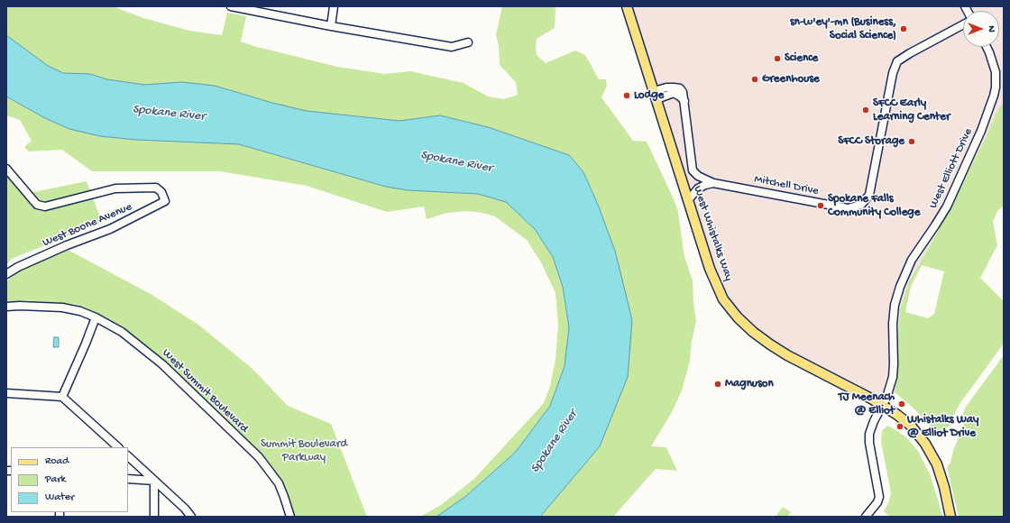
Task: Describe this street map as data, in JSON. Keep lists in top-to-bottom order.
{
  "streets": {
    "main road": ["West Whistalks Way"],
    "street": [
      "West Elliott Drive",
      "Mitchell Drive",
      "West Boone Avenue",
      "West Summit Boulevard"
    ]
  },
  "crossings": [
    ["West Elliott Drive", "West Whistalks Way"],
    ["Mitchell Drive", "West Whistalks Way"]
  ],
  "water": ["Spokane River"],
  "parks": ["Summit Boulevard Parkway"],
  "places": [
    "sn-w'ey'-mn (Business, Social Science)",
    "Science",
    "Greenhouse",
    "Lodge",
    "SFCC Early Learning Center",
    "SFCC Storage",
    "Spokane Falls Community College",
    "Magnuson",
    "TJ Meenach @ Elliot",
    "Whistalks Way @ Elliot Drive"
  ],
  "legend": ["Road", "Park", "Water"],
  "north": "right"
}
